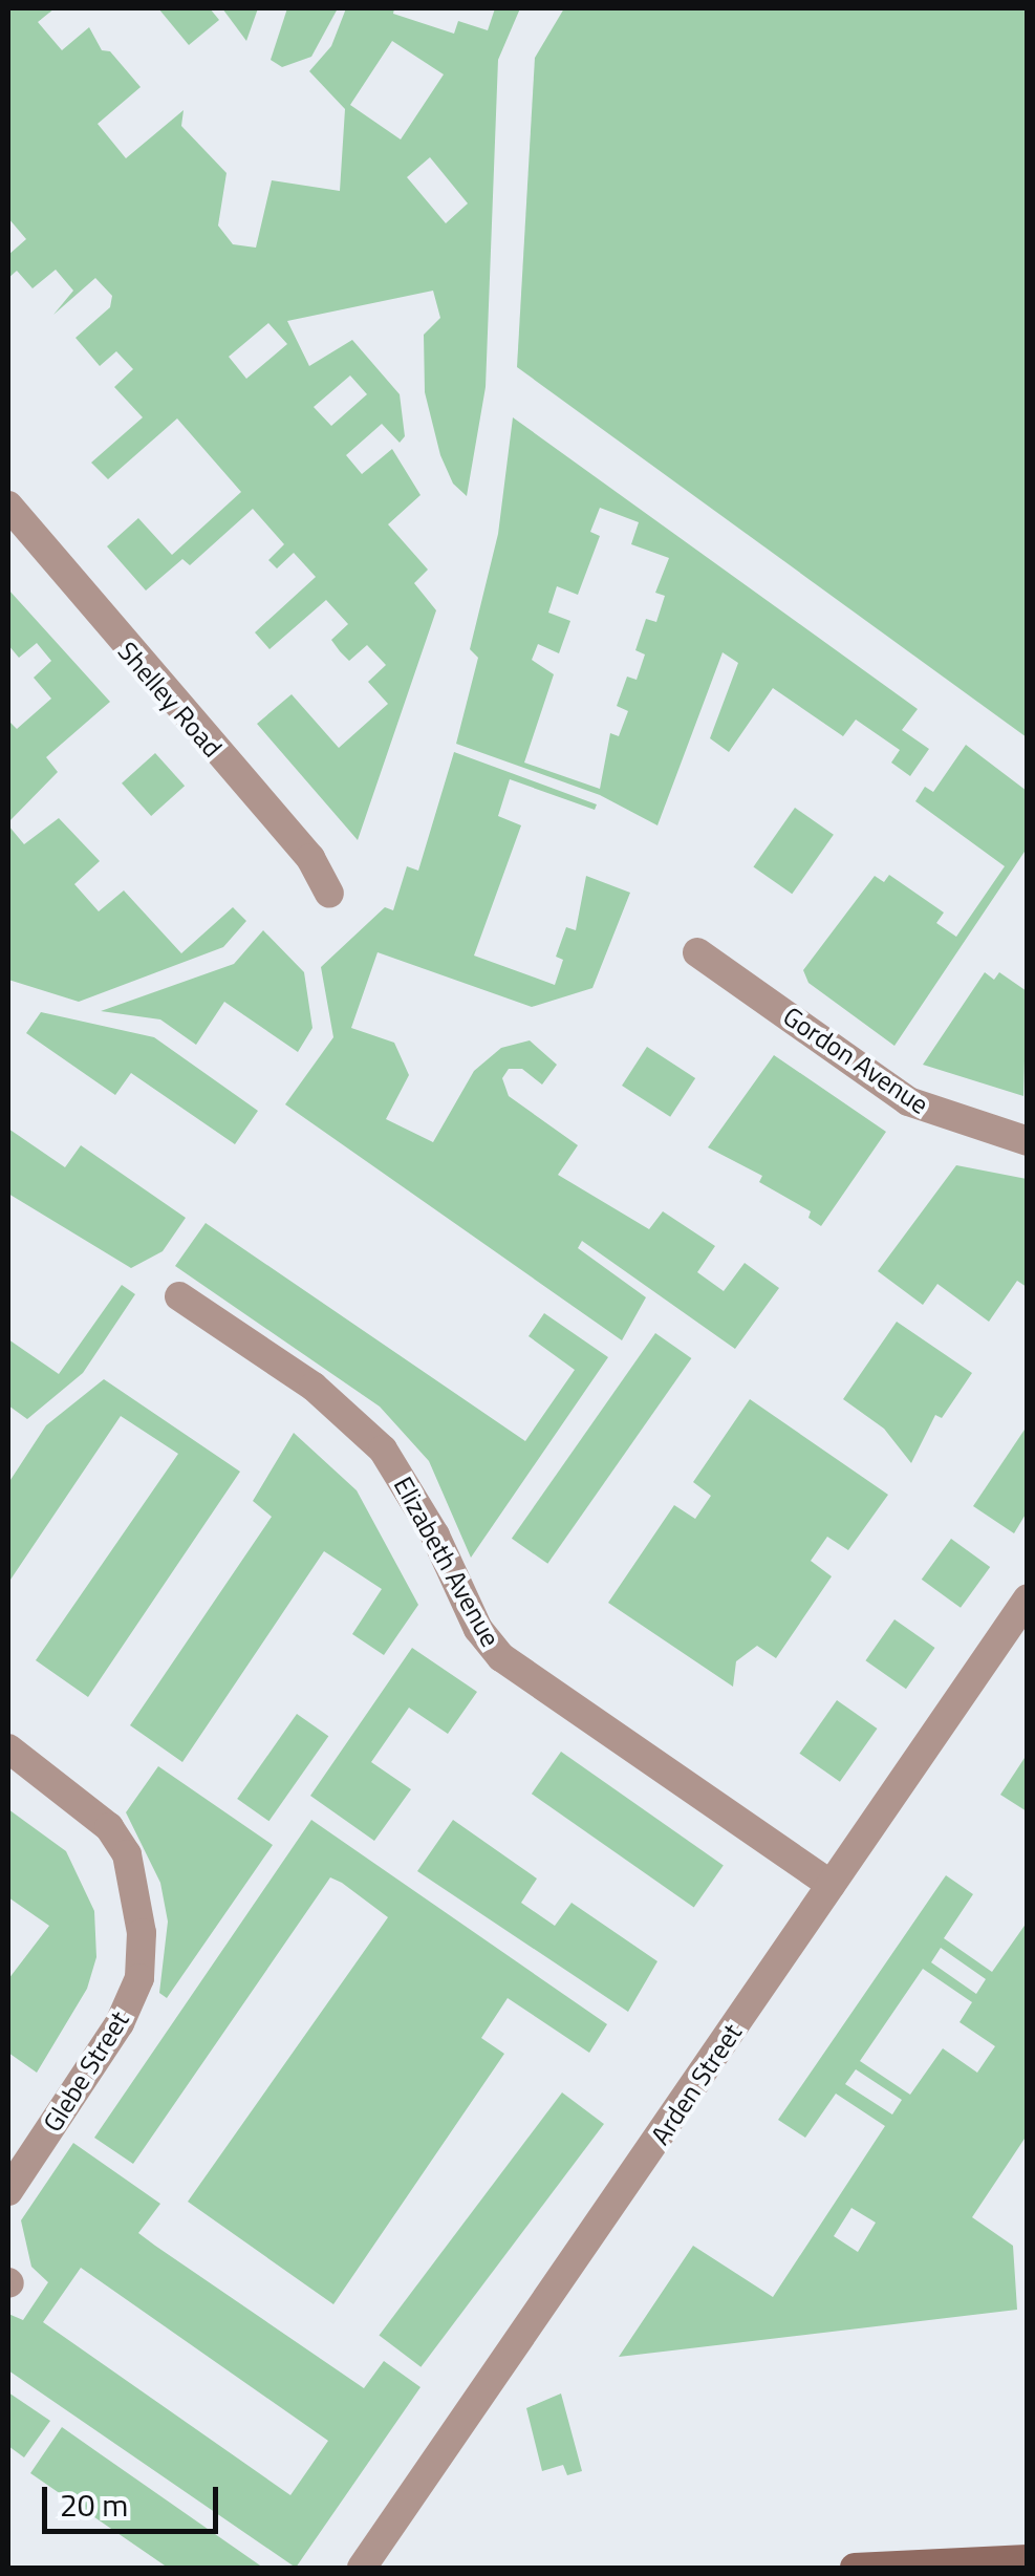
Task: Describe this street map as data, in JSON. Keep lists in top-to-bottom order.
{
  "streets": {
    "street": [
      "Shelley Road",
      "Gordon Avenue",
      "Elizabeth Avenue",
      "Glebe Street",
      "Arden Street"
    ]
  },
  "crossings": [
    ["Elizabeth Avenue", "Arden Street"]
  ],
  "scale_bar": "20 m"
}
